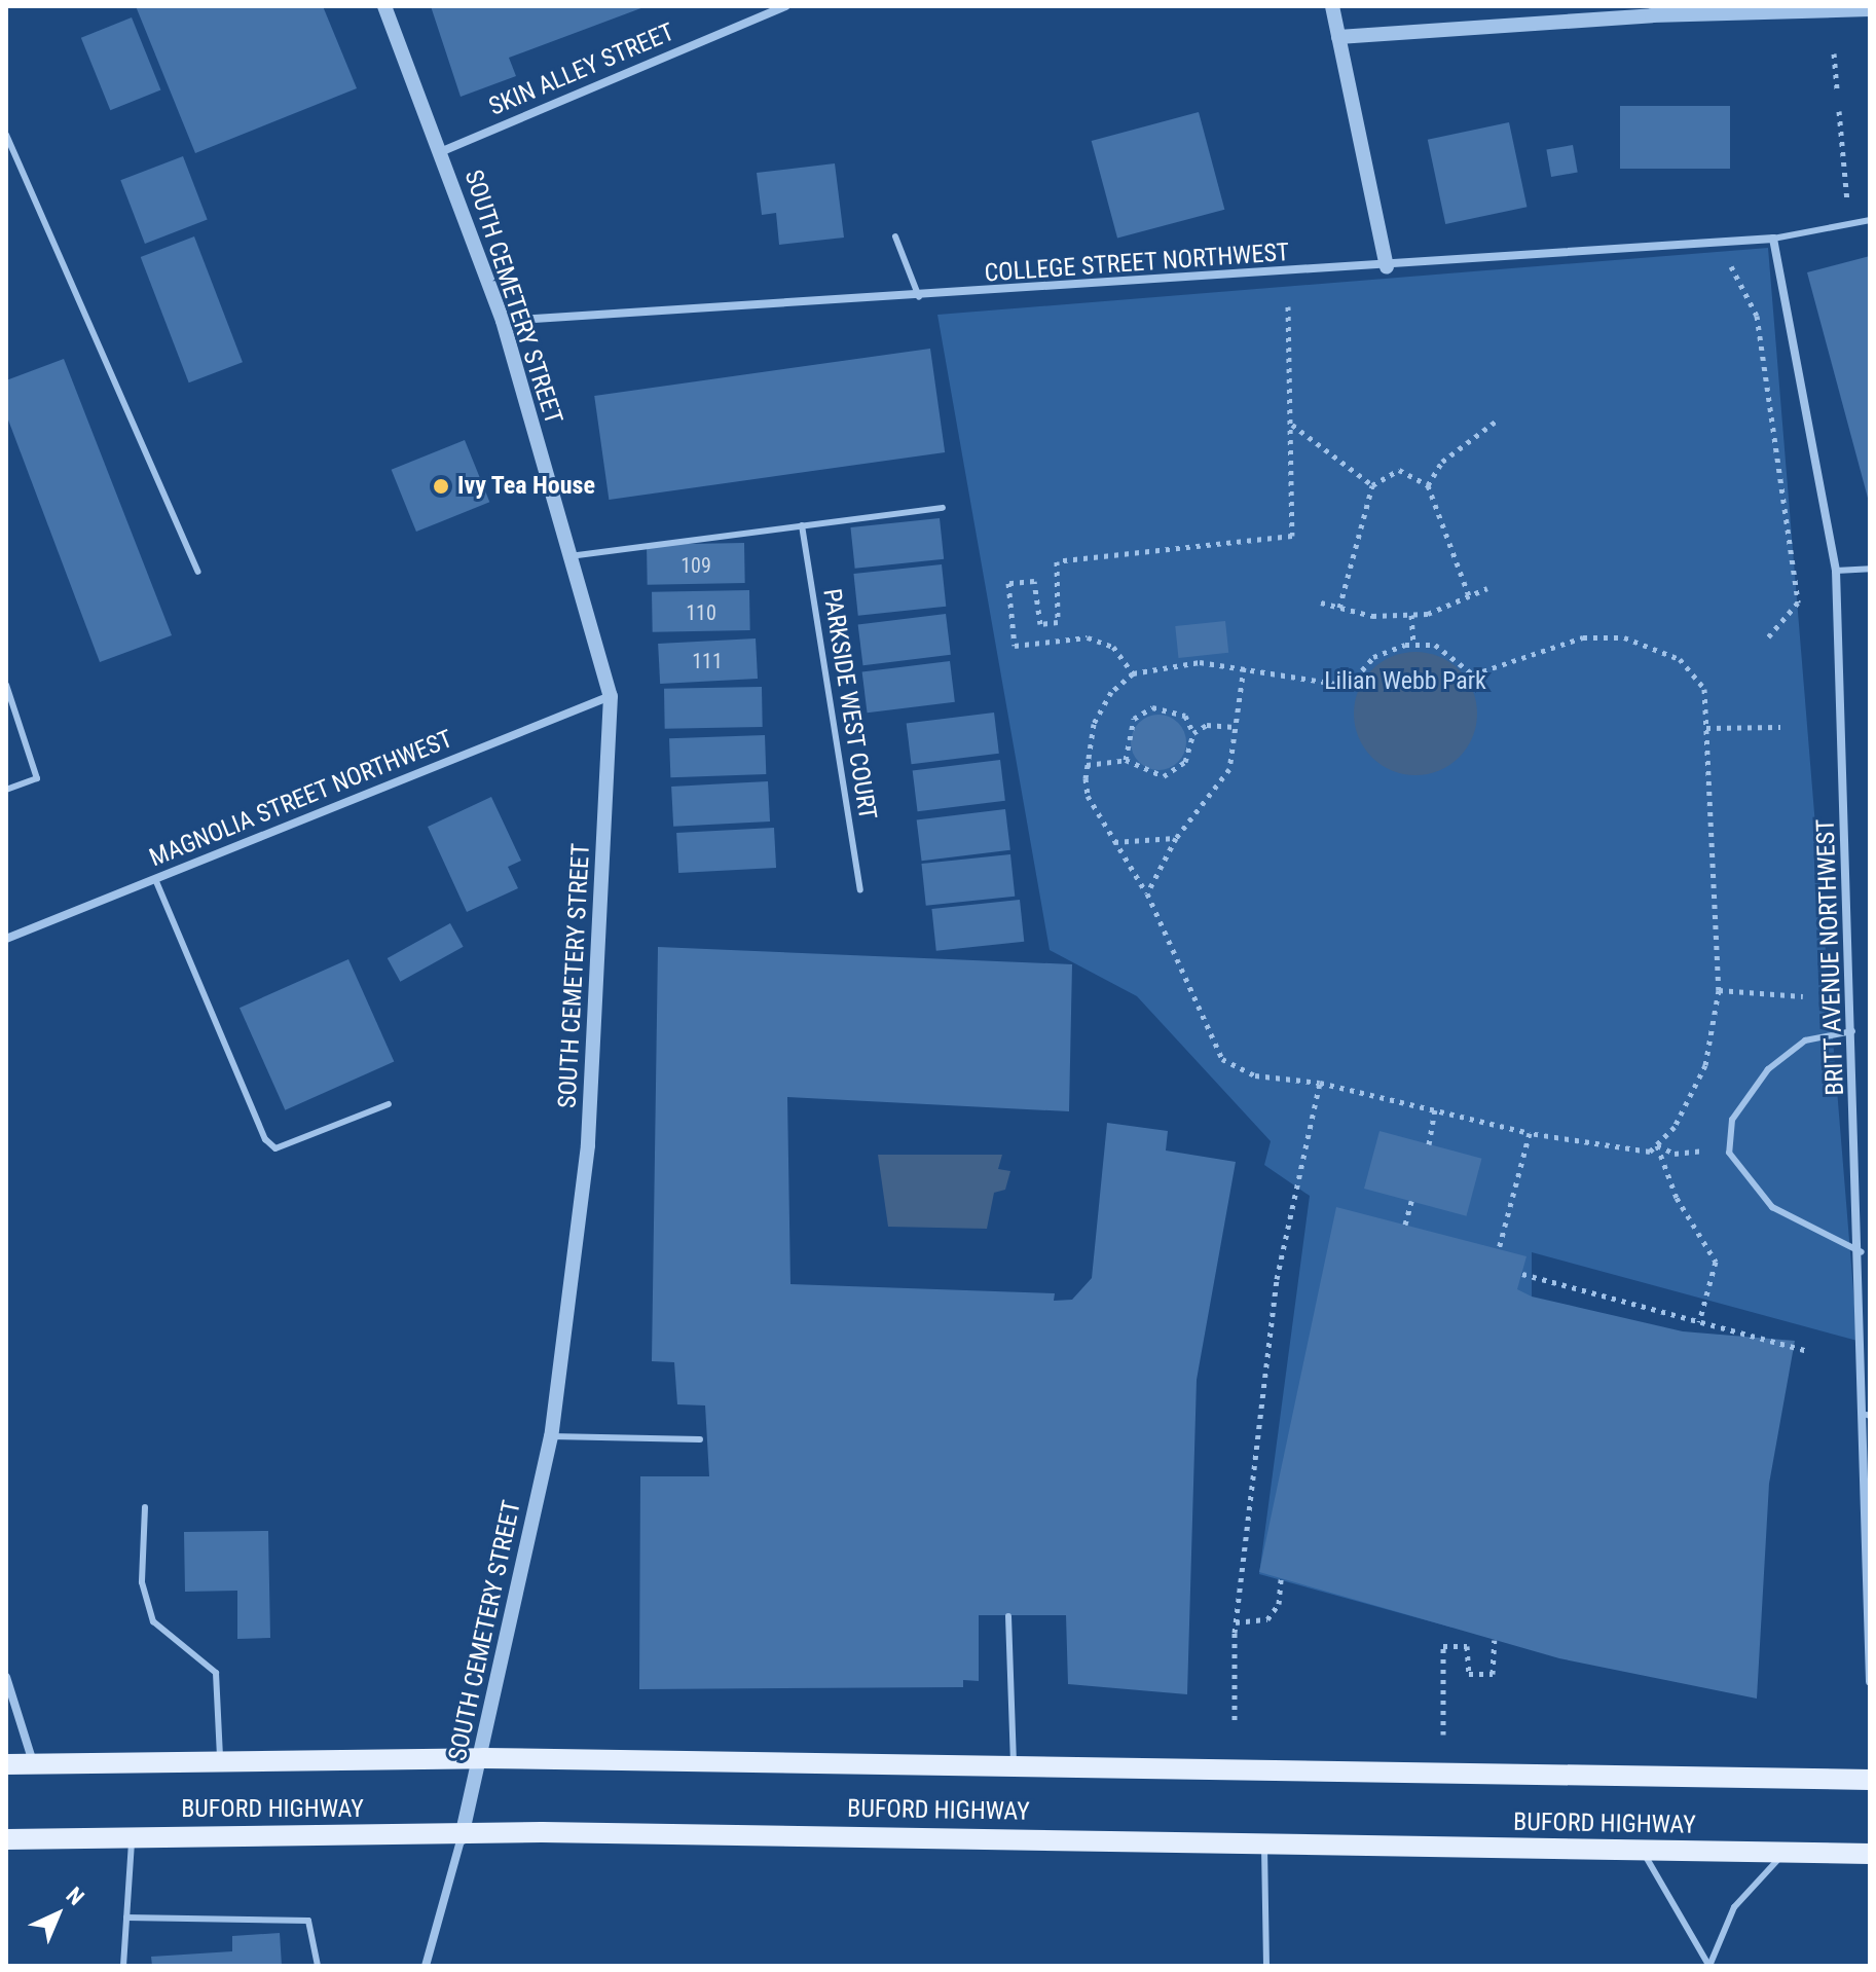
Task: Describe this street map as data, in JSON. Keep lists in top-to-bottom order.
{
  "streets": {
    "main road": ["BUFORD HIGHWAY"],
    "street": [
      "SKIN ALLEY STREET",
      "COLLEGE STREET NORTHWEST",
      "SOUTH CEMETERY STREET",
      "MAGNOLIA STREET NORTHWEST",
      "BRITT AVENUE NORTHWEST"
    ],
    "lane": ["PARKSIDE WEST COURT"]
  },
  "crossings": [
    ["SKIN ALLEY STREET", "SOUTH CEMETERY STREET"],
    ["COLLEGE STREET NORTHWEST", "SOUTH CEMETERY STREET"],
    ["COLLEGE STREET NORTHWEST", "BRITT AVENUE NORTHWEST"],
    ["SOUTH CEMETERY STREET", "MAGNOLIA STREET NORTHWEST"],
    ["SOUTH CEMETERY STREET", "BUFORD HIGHWAY"]
  ],
  "parks": ["Lilian Webb Park"],
  "places": ["Ivy Tea House"],
  "house_numbers": ["109", "110", "111"],
  "north": "top right"
}
